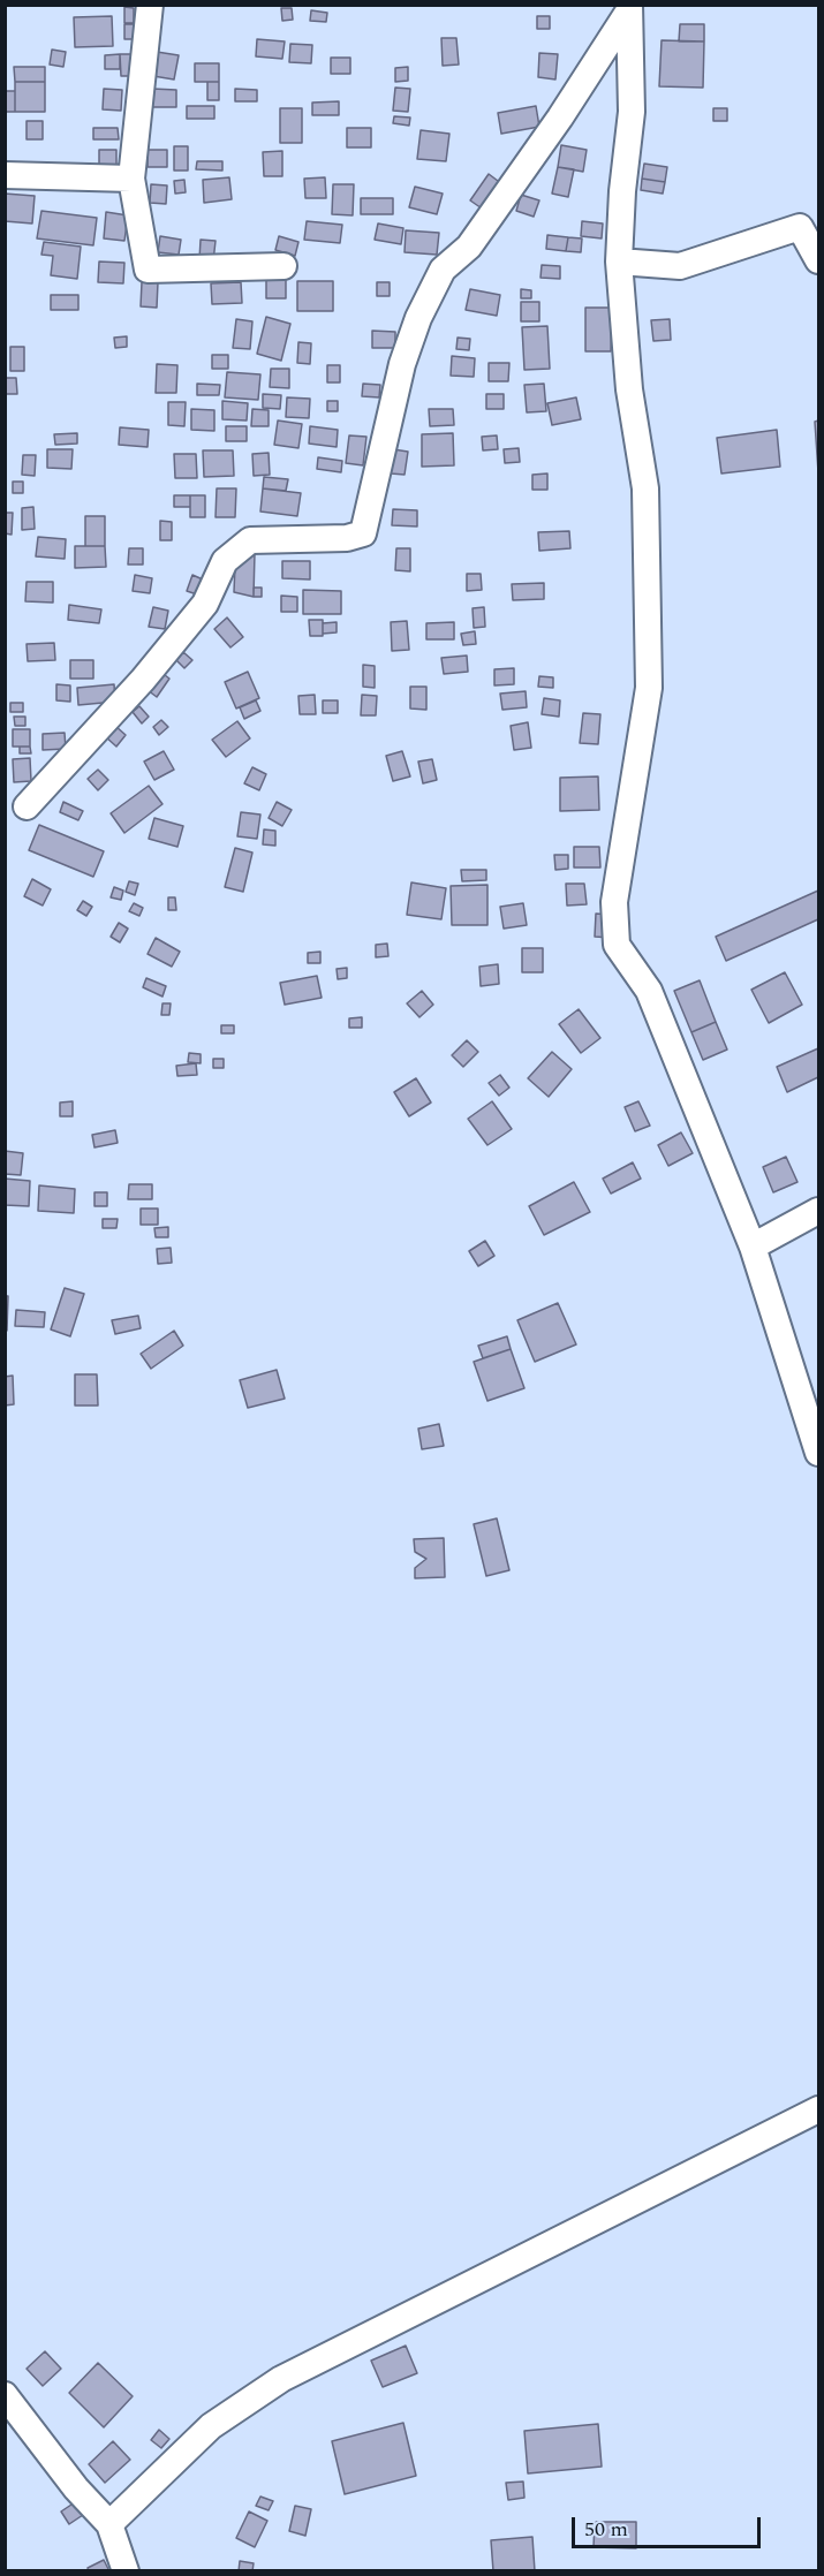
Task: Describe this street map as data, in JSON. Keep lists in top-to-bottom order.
{
  "scale_bar": "50 m"
}
